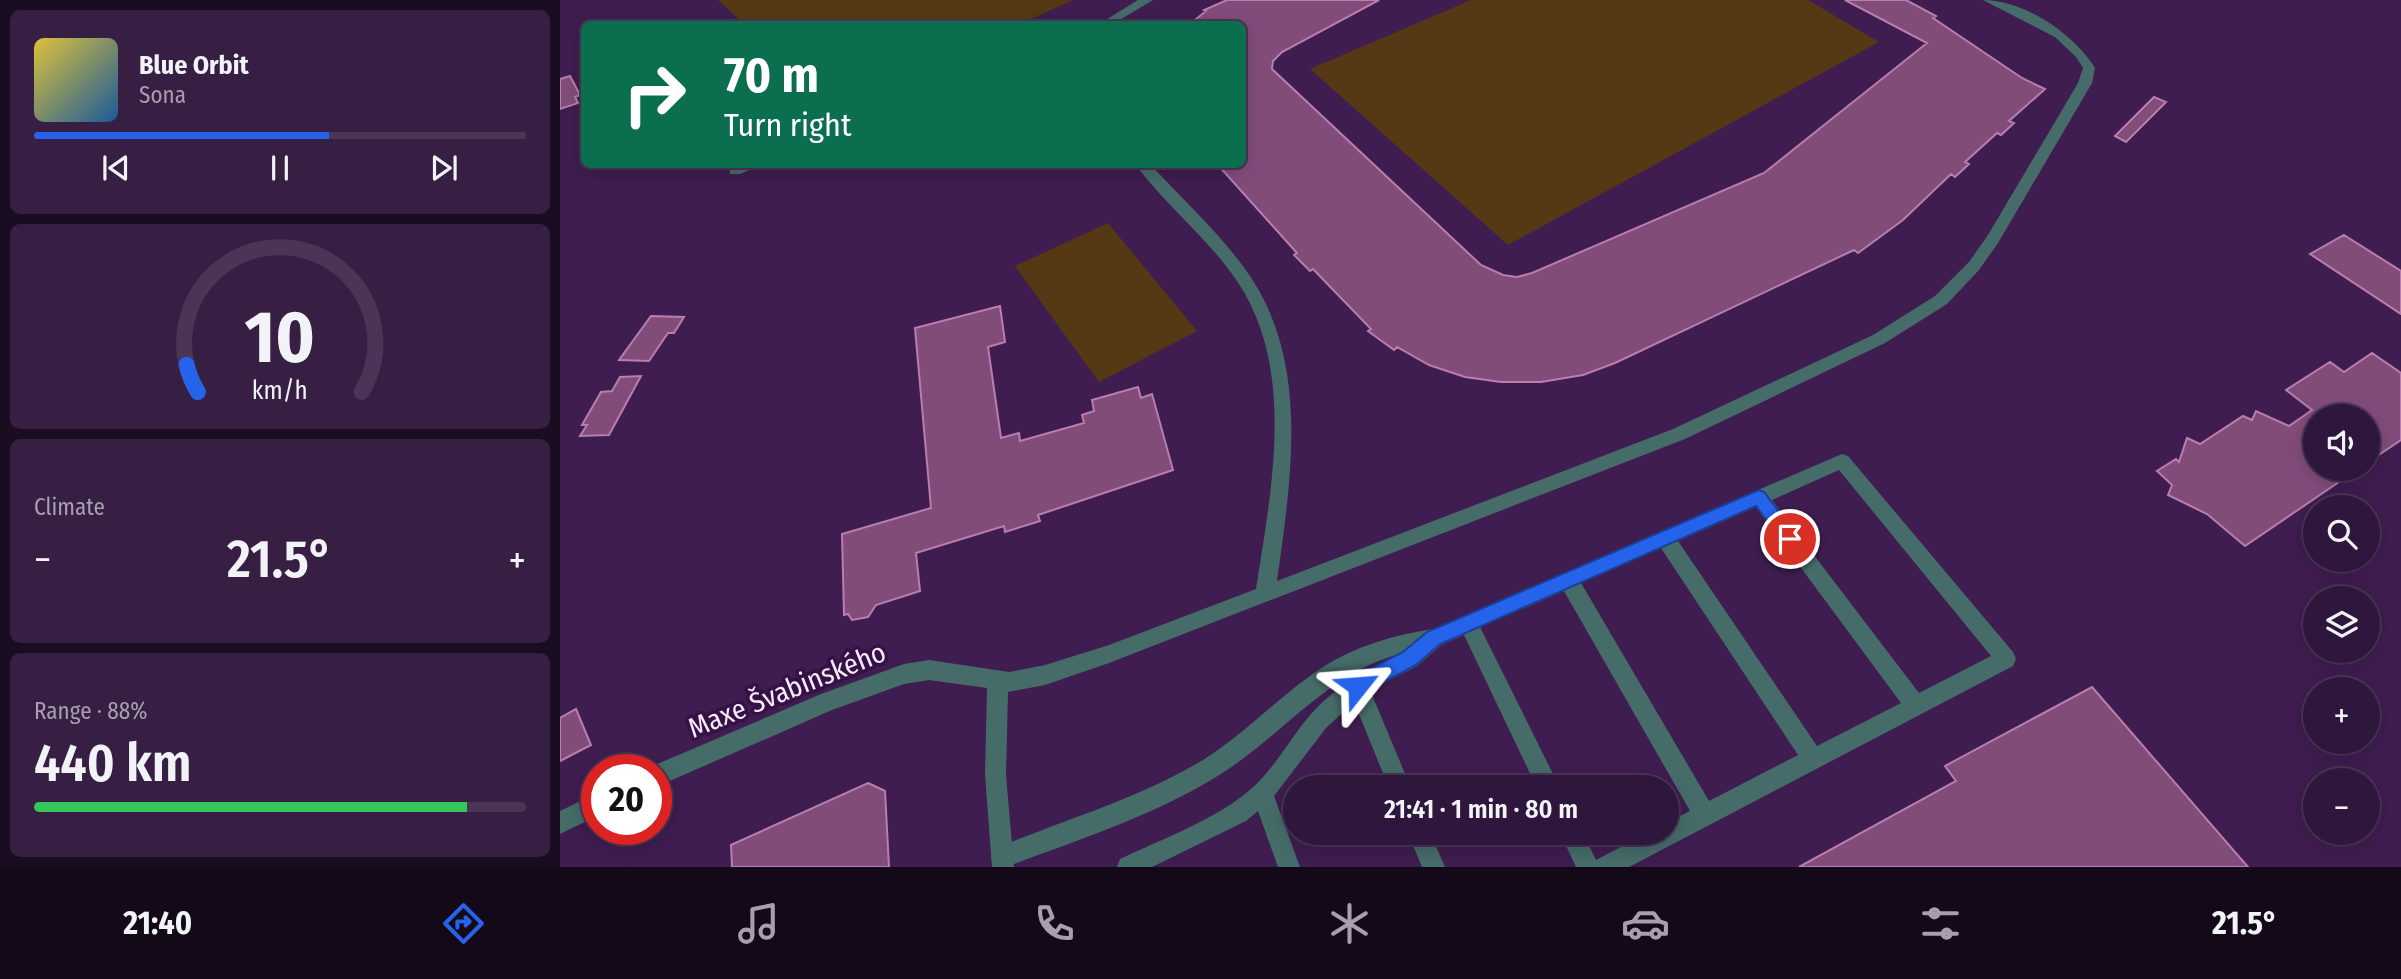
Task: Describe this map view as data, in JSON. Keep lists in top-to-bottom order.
{
  "streets": {
    "street": ["Maxe Švabinského"]
  },
  "page": {
    "turn": ["70 m", "Turn right"],
    "song": ["Blue Orbit", "Sona"],
    "map_buttons": ["+", "−"],
    "tile": [
      "Climate",
      ["Range · 88%", "440 km"]
    ],
    "heat": ["−", "21.5°", "+"],
    "limit": "20",
    "trip": "21:41 · 1 min · 80 m",
    "tabs": ["21:40", "21.5°"],
    "gauge": ["10", "km/h"]
  }
}
